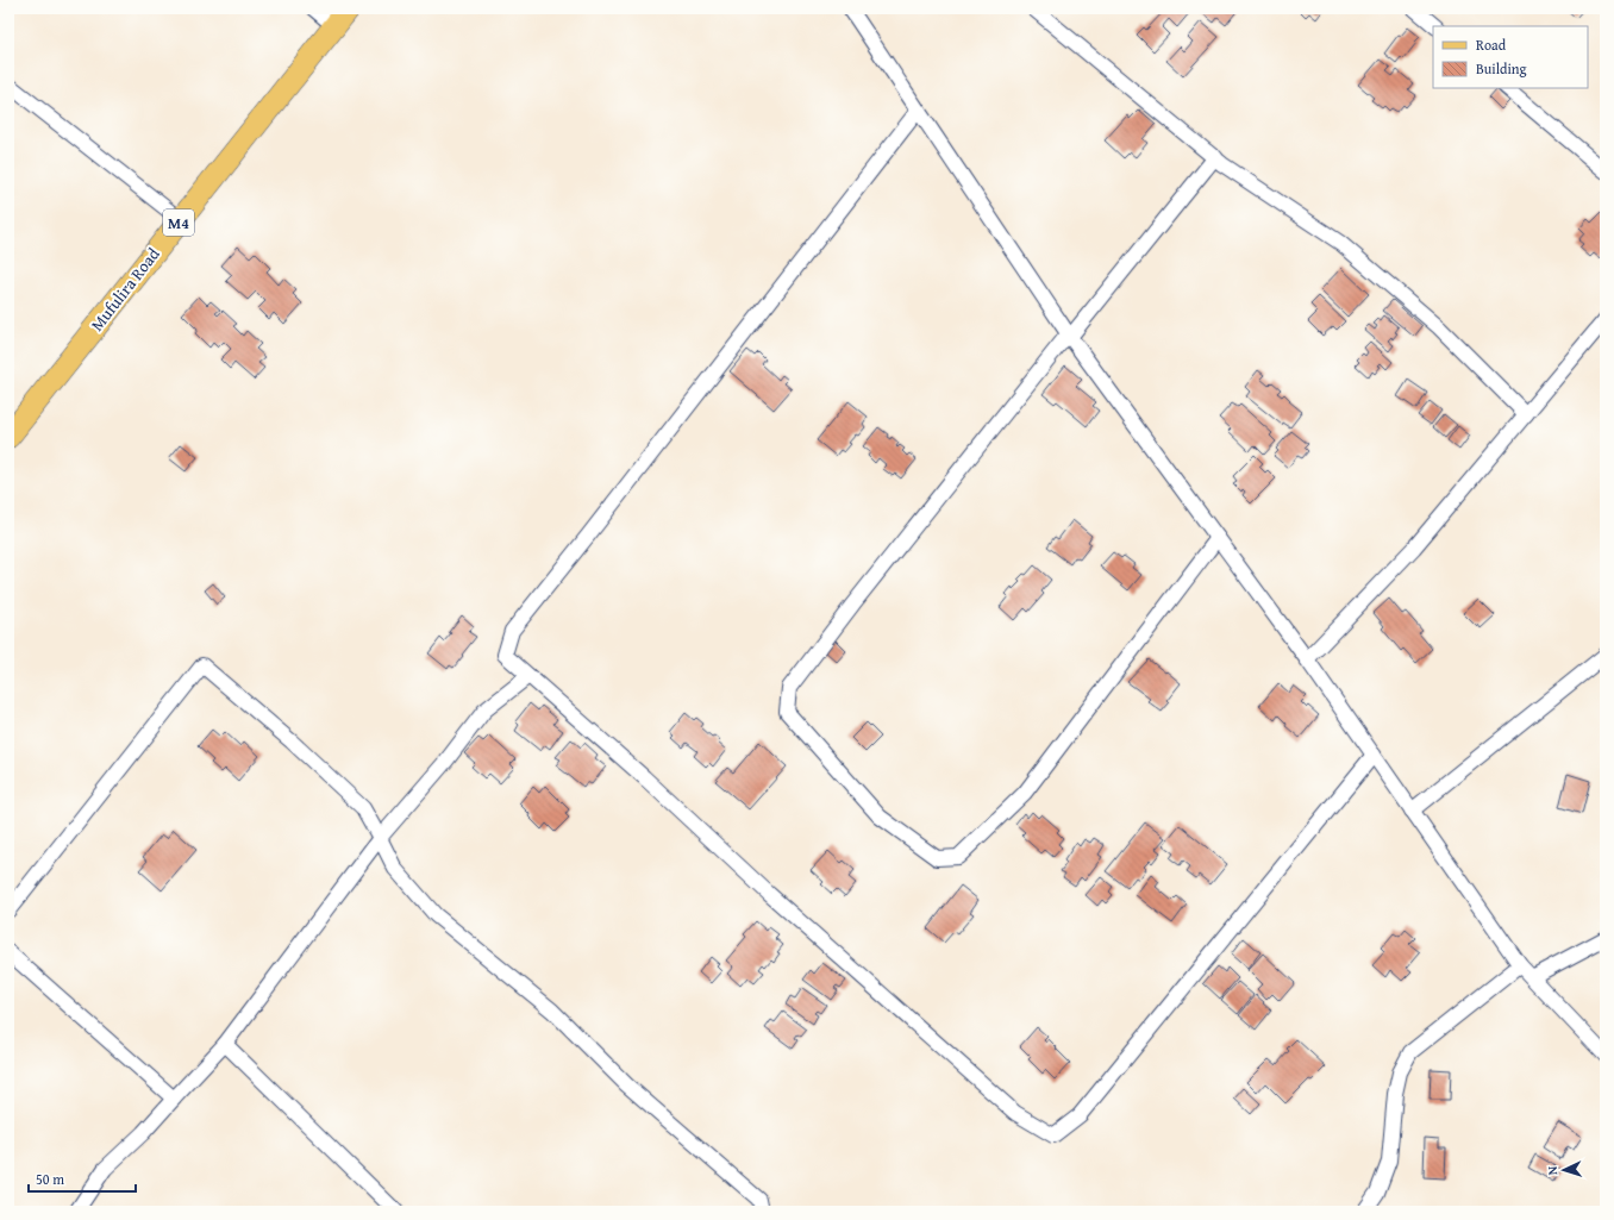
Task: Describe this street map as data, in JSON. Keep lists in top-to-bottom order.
{
  "streets": {
    "main road": ["M4", "Mufulira Road"]
  },
  "legend": ["Road", "Building"],
  "scale_bar": "50 m",
  "north": "left"
}
